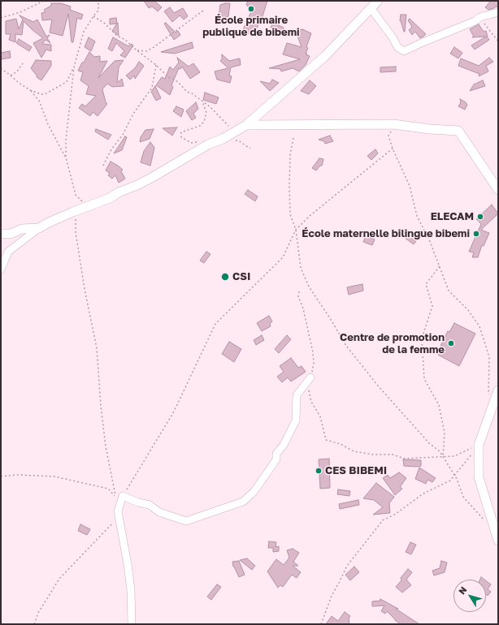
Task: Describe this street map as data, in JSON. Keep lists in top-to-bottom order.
{
  "places": [
    "École primaire publique de bibemi",
    "ELECAM",
    "École maternelle bilingue bibemi",
    "CSI",
    "Centre de promotion de la femme",
    "CES BIBEMI"
  ],
  "north": "top left"
}
